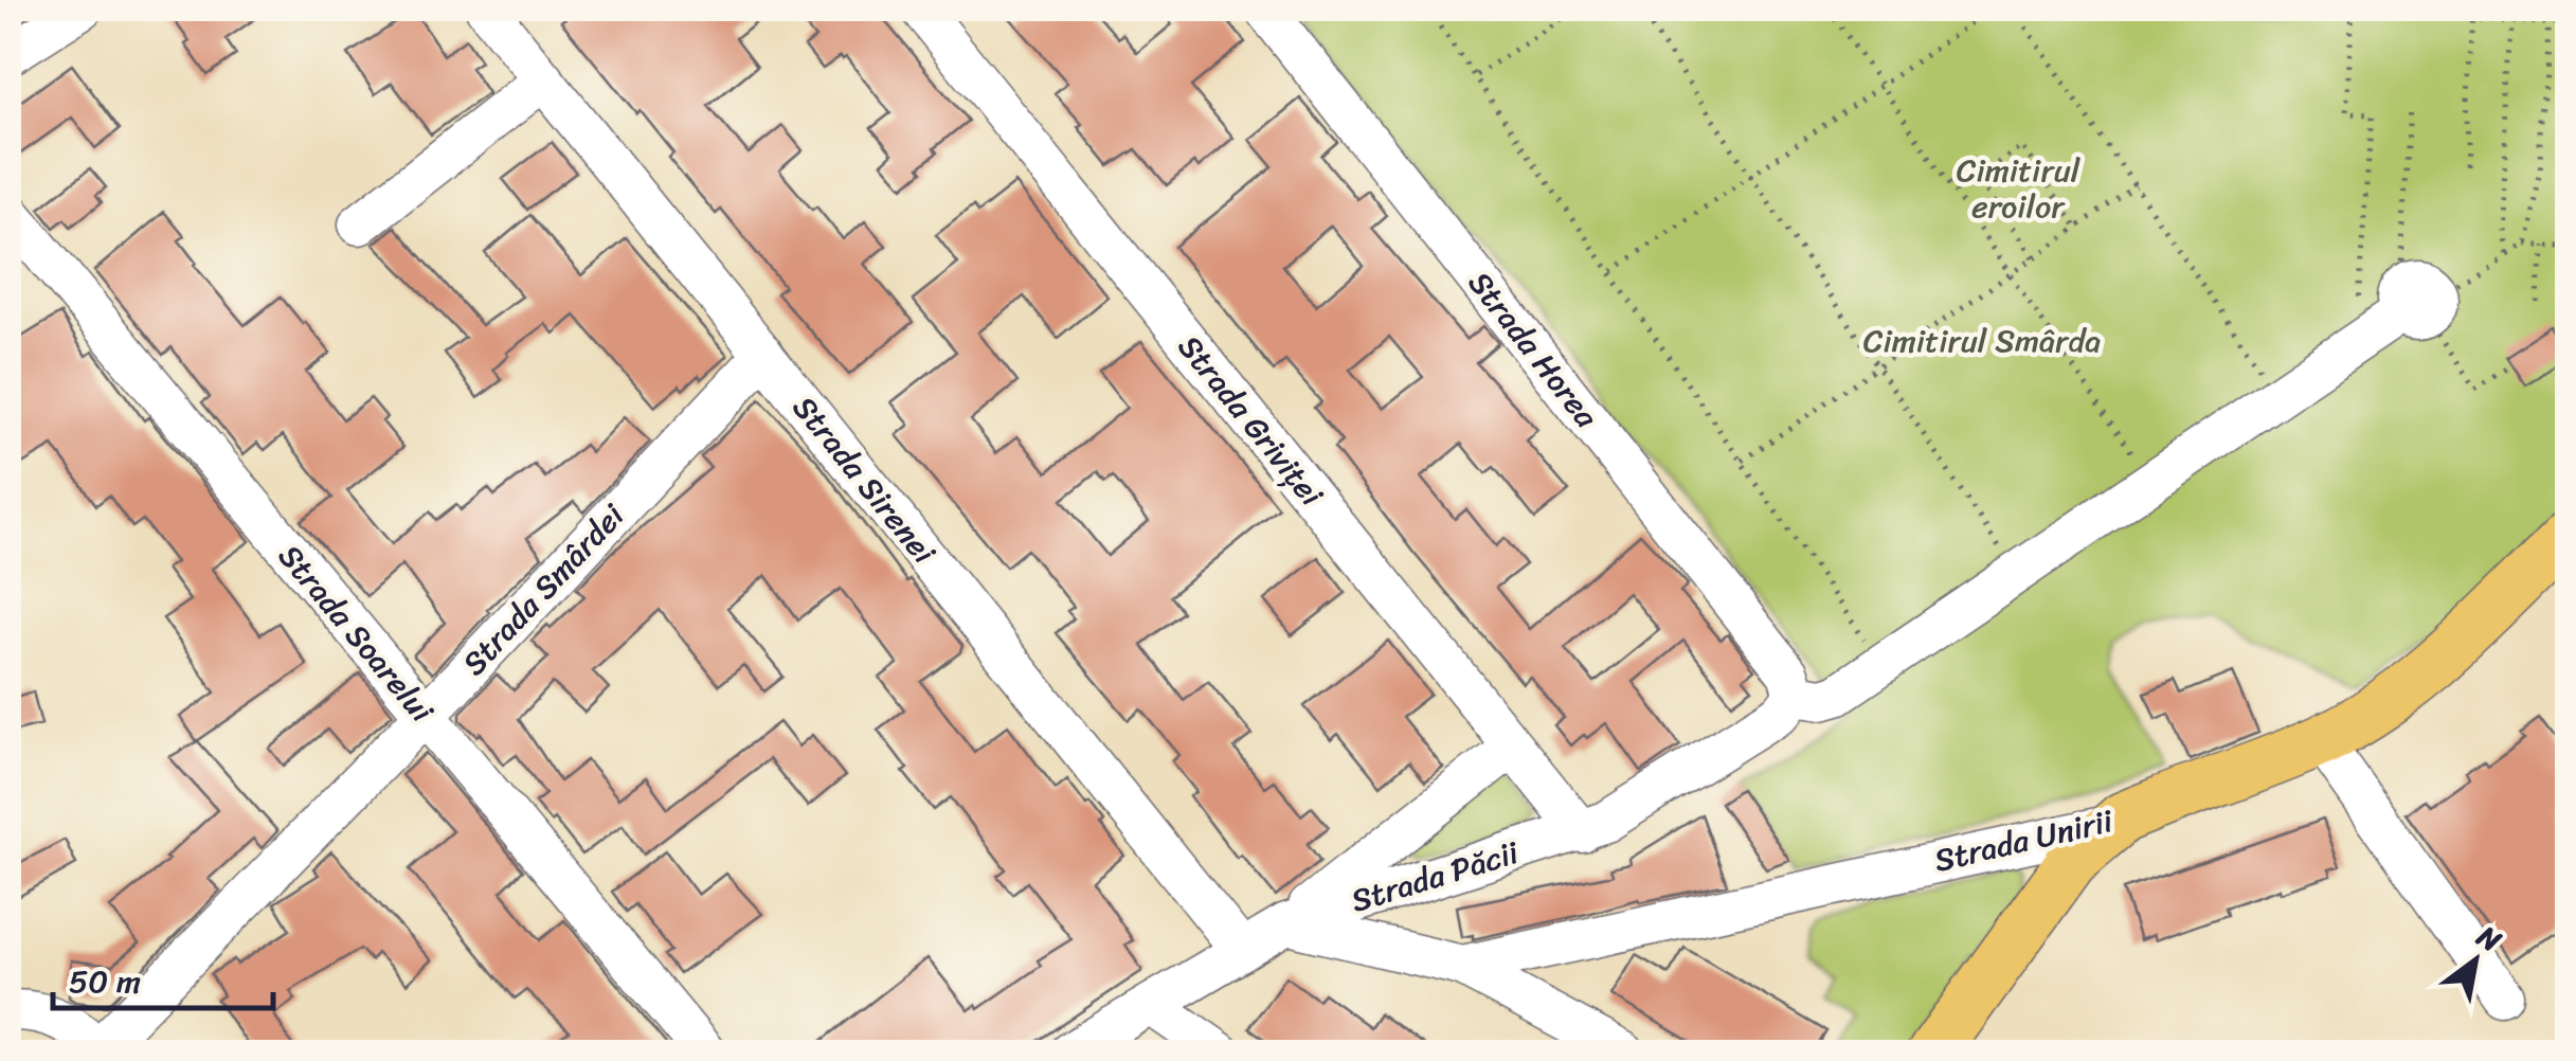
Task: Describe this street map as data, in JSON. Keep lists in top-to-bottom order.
{
  "streets": {
    "main road": ["Strada Unirii"],
    "street": [
      "Strada Horea",
      "Strada Griviței",
      "Strada Sirenei",
      "Strada Smârdei",
      "Strada Soarelui",
      "Strada Păcii"
    ]
  },
  "crossings": [
    ["Strada Horea", "Strada Păcii"],
    ["Strada Griviței", "Strada Păcii"],
    ["Strada Sirenei", "Strada Smârdei"],
    ["Strada Sirenei", "Strada Păcii"],
    ["Strada Smârdei", "Strada Soarelui"]
  ],
  "parks": ["Cimitirul eroilor", "Cimitirul Smârda"],
  "scale_bar": "50 m",
  "north": "top right"
}
